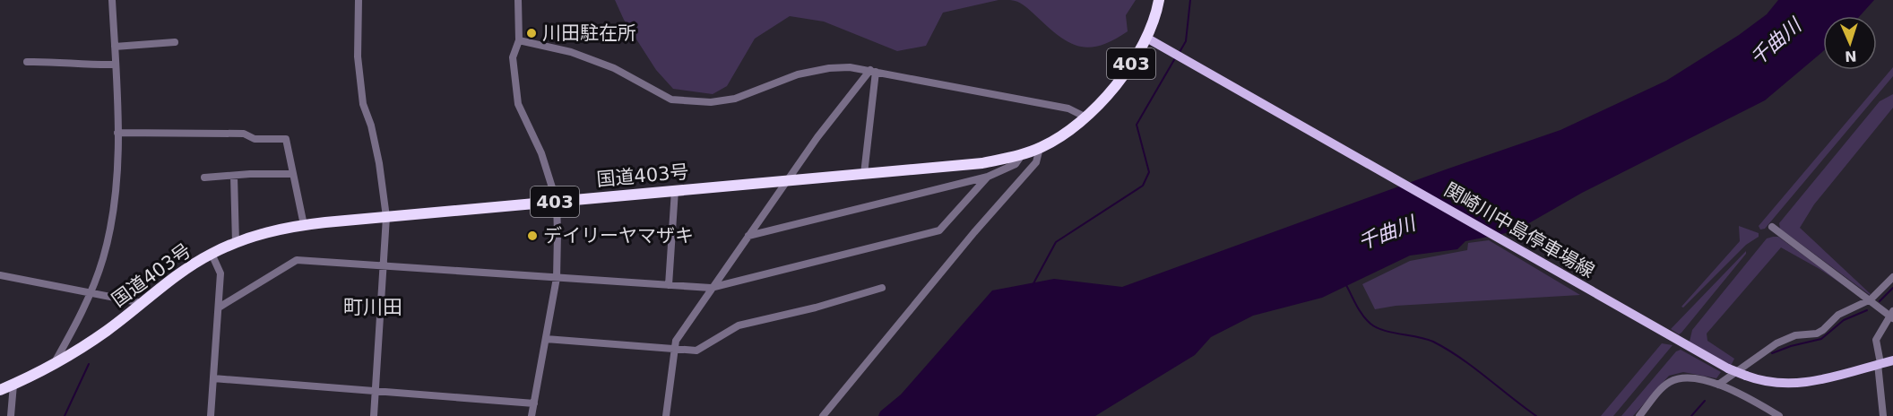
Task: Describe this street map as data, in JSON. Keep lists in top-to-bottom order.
{
  "streets": {
    "highway": ["403", "国道403号"],
    "main road": ["関崎川中島停車場線"]
  },
  "crossings": [
    ["国道403号", "関崎川中島停車場線"]
  ],
  "districts": ["町川田"],
  "water": ["千曲川"],
  "places": ["川田駐在所", "デイリーヤマザキ"],
  "north": "bottom"
}
